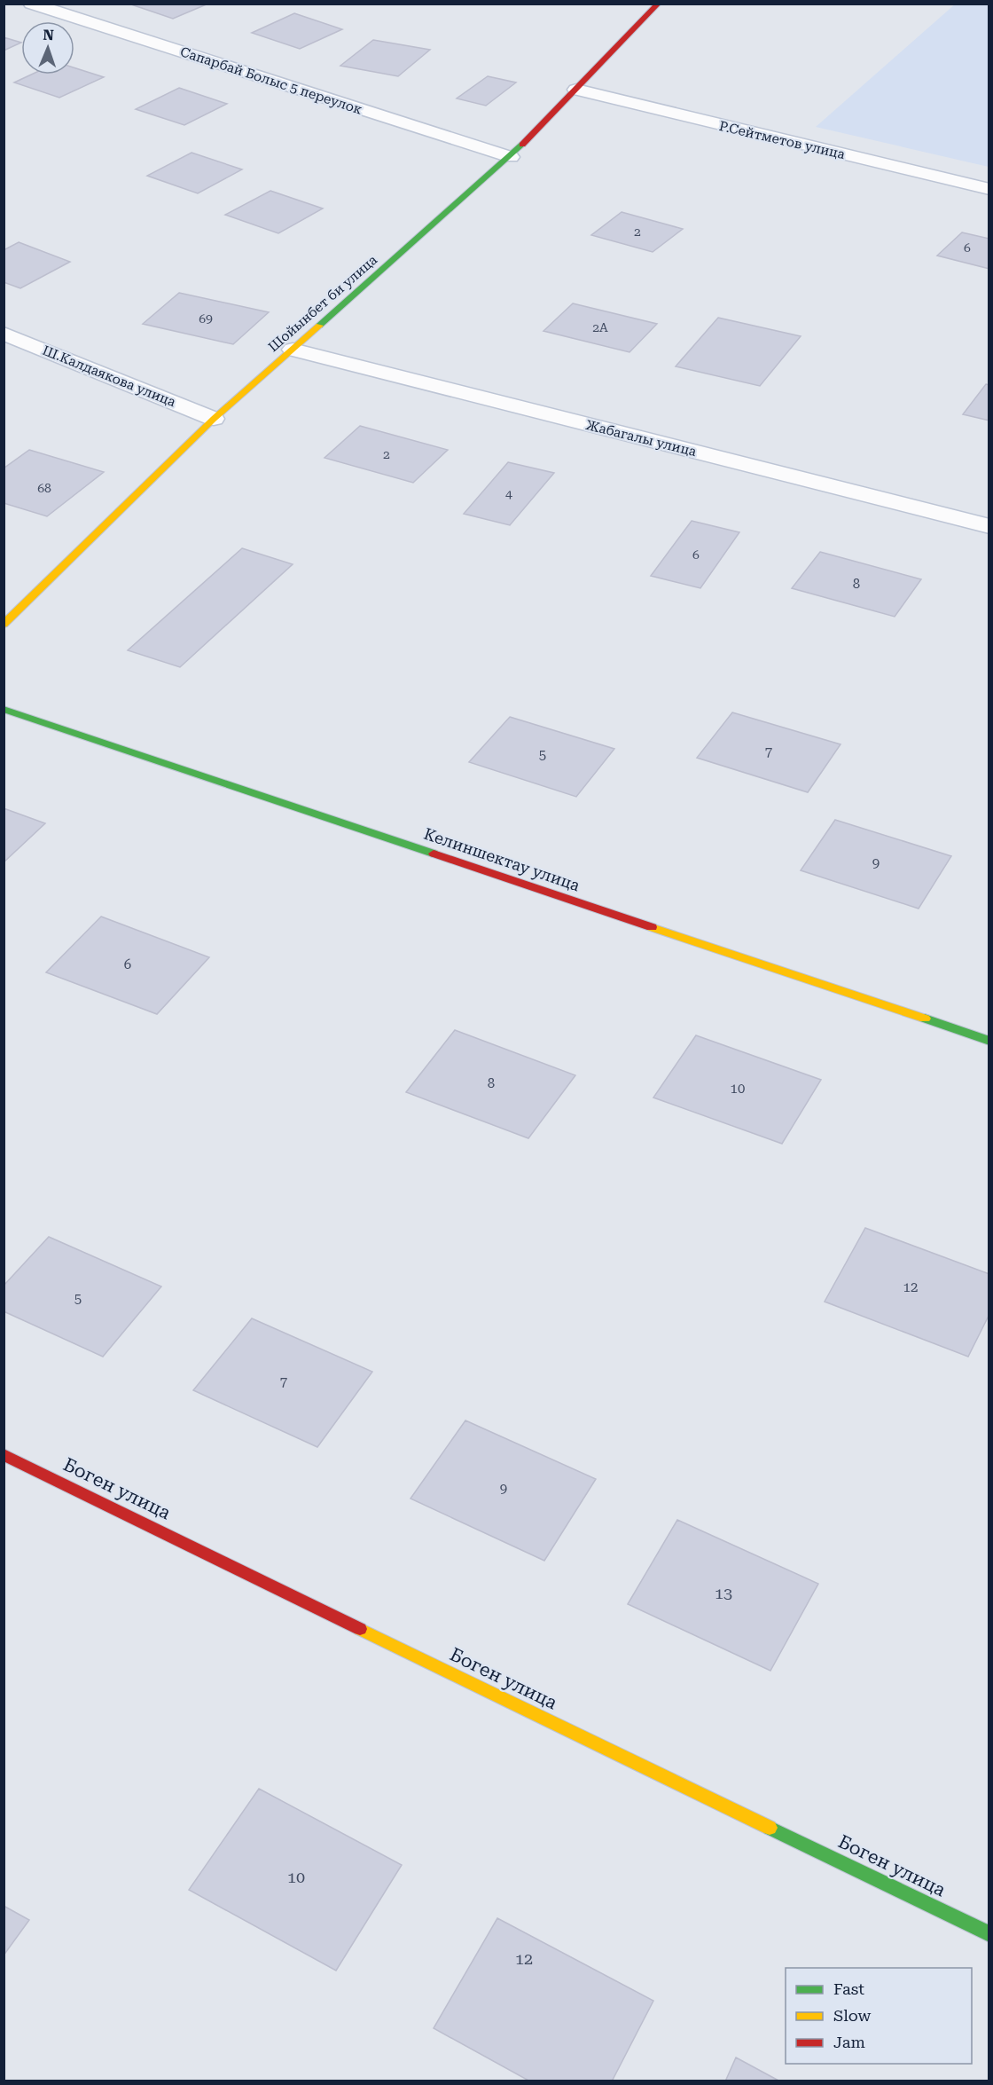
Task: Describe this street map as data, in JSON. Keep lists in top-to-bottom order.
{
  "streets": {
    "street": [
      "Сапарбай Болыс 5 переулок",
      "Р.Сейтметов улица",
      "Шойынбет би улица",
      "Ш.Калдаякова улица",
      "Жабагалы улица",
      "Келиншектау улица",
      "Боген улица"
    ]
  },
  "crossings": [
    ["Сапарбай Болыс 5 переулок", "Шойынбет би улица"],
    ["Р.Сейтметов улица", "Шойынбет би улица"],
    ["Шойынбет би улица", "Ш.Калдаякова улица"],
    ["Шойынбет би улица", "Жабагалы улица"]
  ],
  "house_numbers": [
    "2",
    "6",
    "69",
    "2A",
    "2",
    "68",
    "4",
    "6",
    "8",
    "7",
    "5",
    "9",
    "6",
    "8",
    "10",
    "12",
    "5",
    "7",
    "9",
    "13",
    "10",
    "12"
  ],
  "legend": ["Fast", "Slow", "Jam"],
  "north": "top"
}
